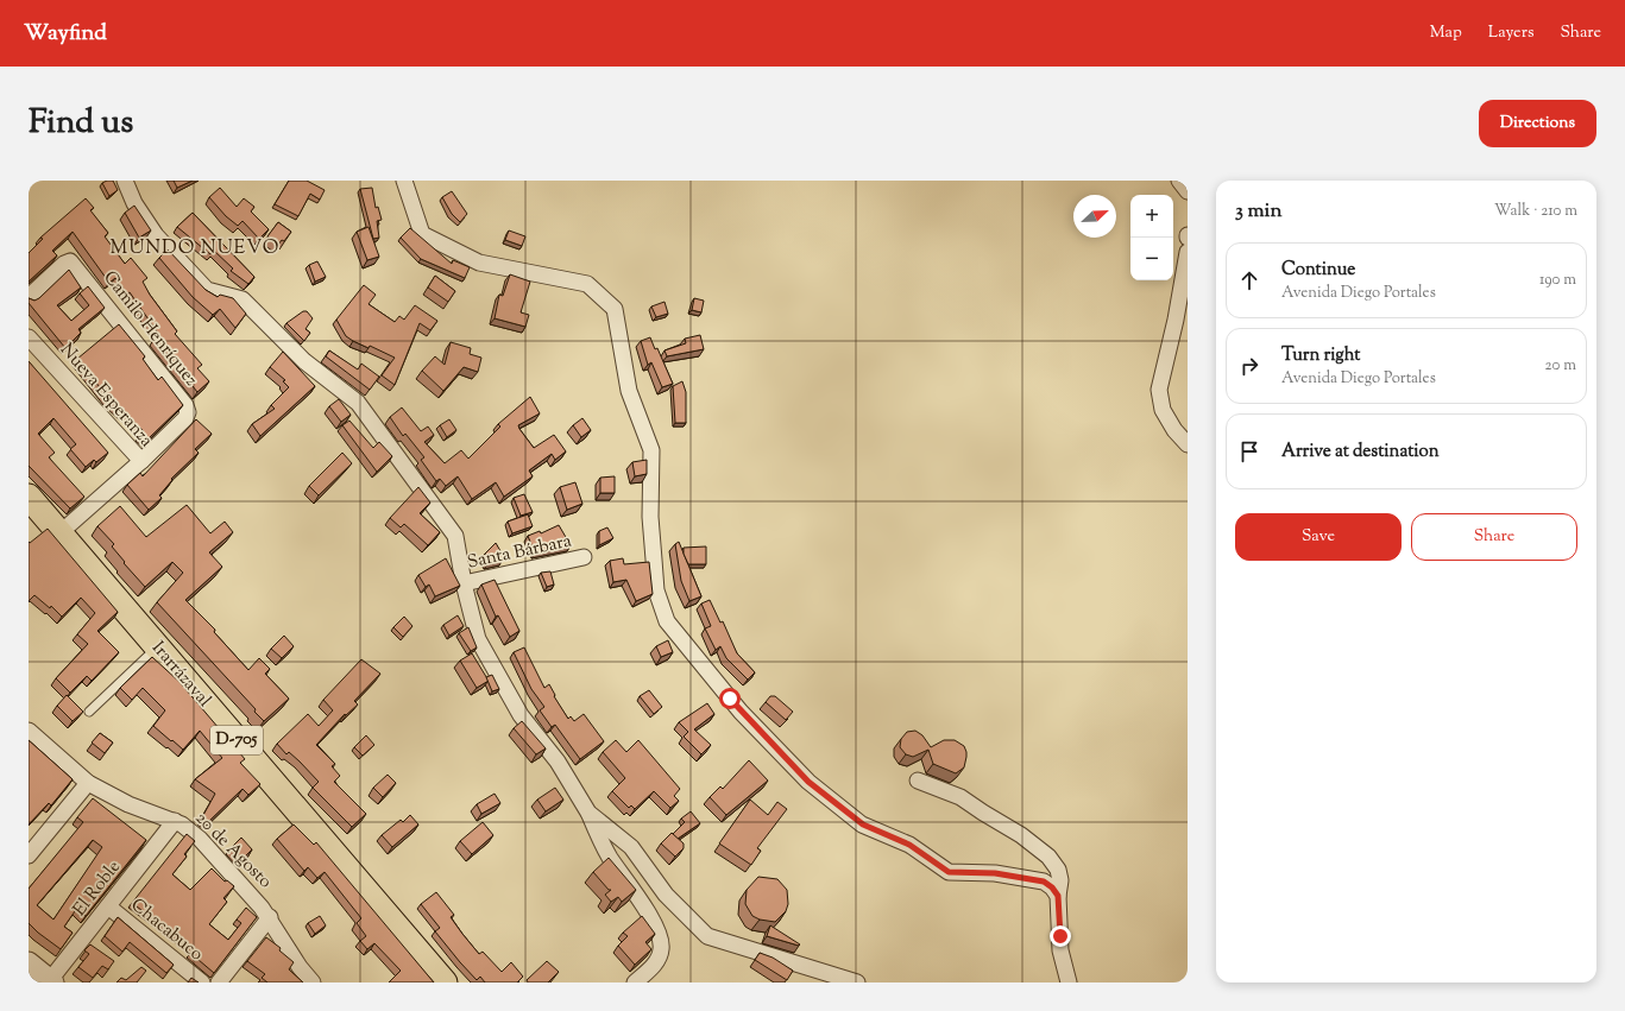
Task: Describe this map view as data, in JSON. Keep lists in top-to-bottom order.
{
  "streets": {
    "main road": ["Irarrázaval", "D-705"],
    "street": [
      "Camilo Henríquez",
      "Nueva Esperanza",
      "Santa Bárbara",
      "20 de Agosto",
      "El Roble",
      "Chacabuco"
    ]
  },
  "crossings": [
    ["Camilo Henríquez", "Nueva Esperanza"],
    ["Nueva Esperanza", "Irarrázaval"],
    ["20 de Agosto", "El Roble"],
    ["El Roble", "Chacabuco"]
  ],
  "districts": ["MUNDO NUEVO"],
  "north": "top right",
  "page": {
    "header": "Wayfind",
    "nav": ["Map", "Layers", "Share"],
    "title": "Find us",
    "buttons": [
      "Directions",
      ["Save", "Share"]
    ],
    "heading": ["3 min", "Walk · 210 m"],
    "map_buttons": ["+", "−"],
    "list": [
      ["Continue", "Avenida Diego Portales", "190 m"],
      ["Turn right", "Avenida Diego Portales", "20 m"],
      "Arrive at destination"
    ]
  }
}
